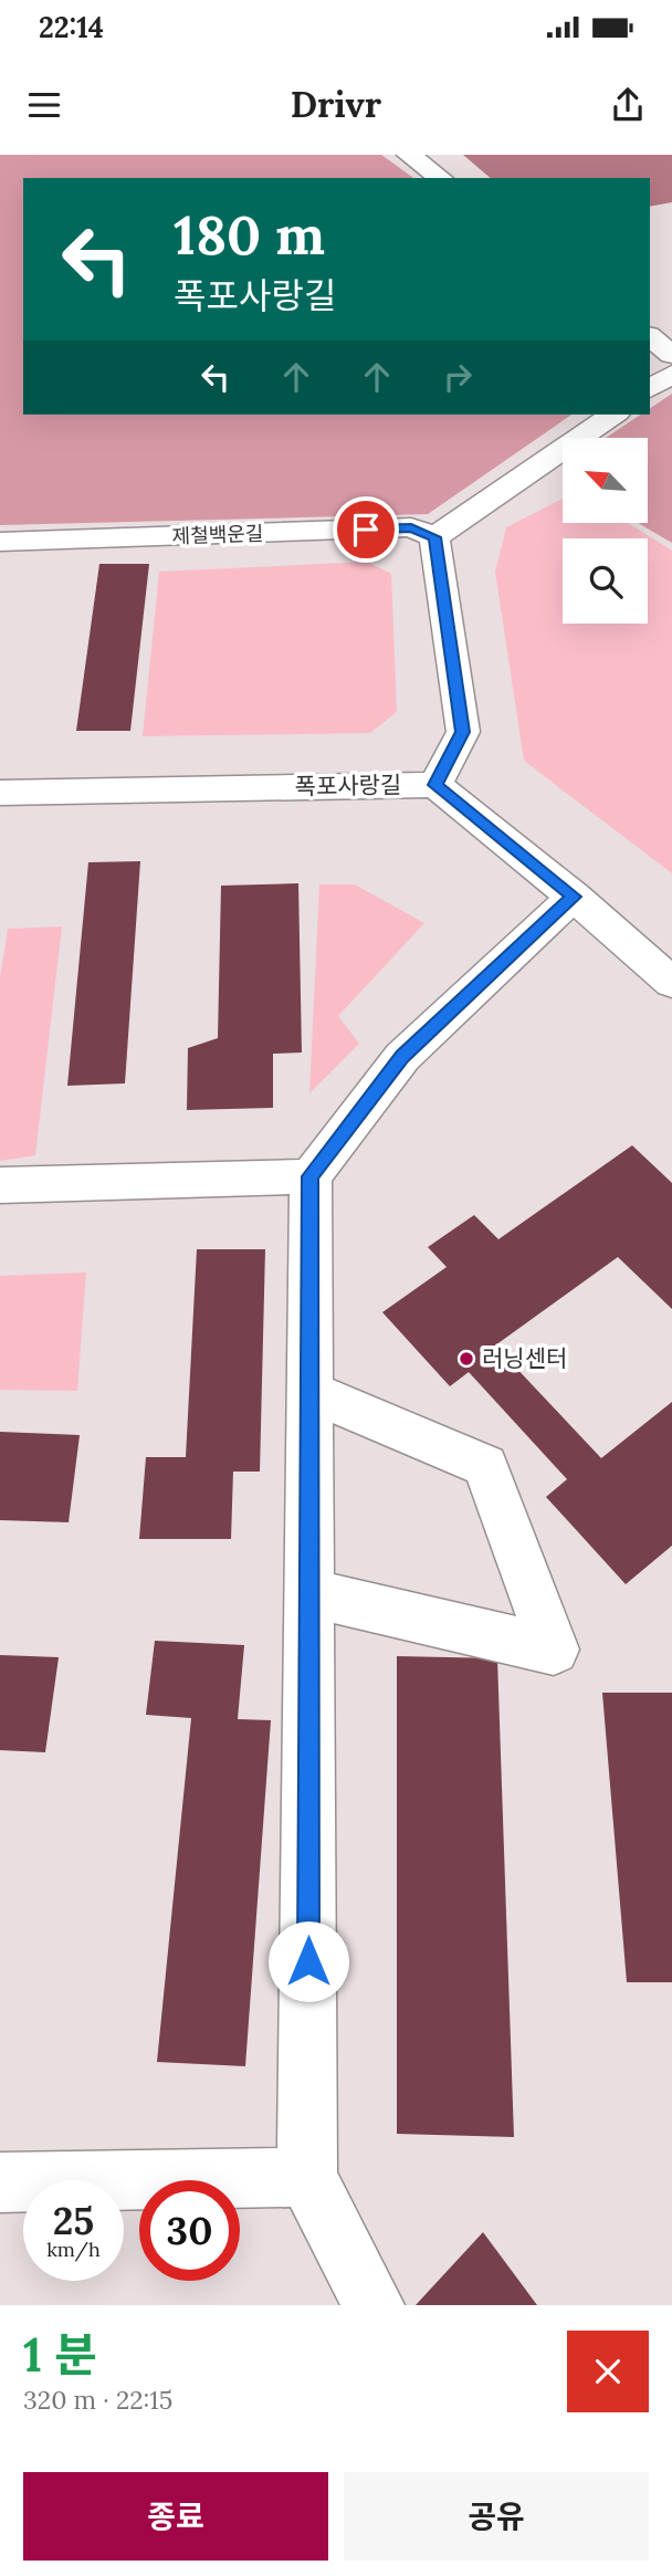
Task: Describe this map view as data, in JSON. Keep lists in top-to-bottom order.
{
  "streets": {
    "street": ["제철백운길", "폭포사랑길"]
  },
  "places": ["러닝센터"],
  "north": "top left",
  "page": {
    "status": "22:14",
    "header": "Drivr",
    "turn": ["180 m", "폭포사랑길"],
    "speed": "25 km/h",
    "limit": "30",
    "heading": ["1 분", "320 m · 22:15"],
    "buttons": ["종료", "공유"]
  }
}
